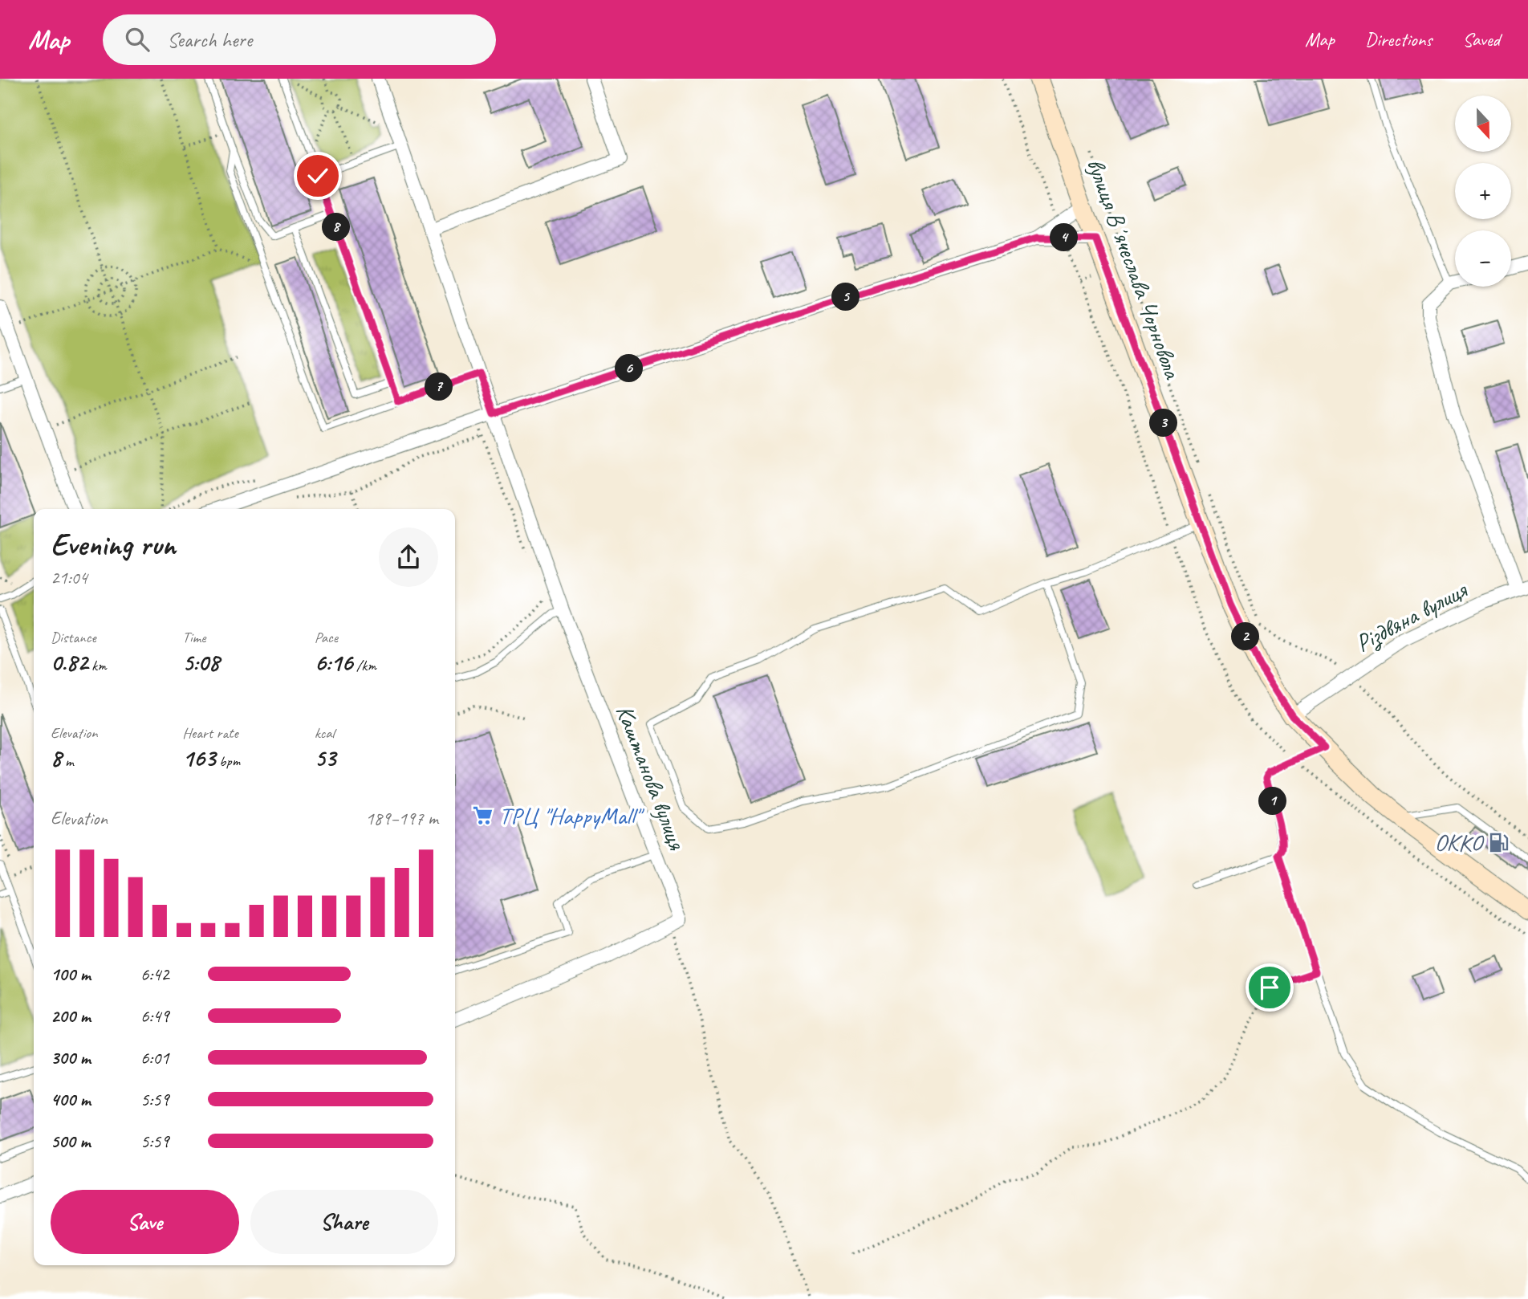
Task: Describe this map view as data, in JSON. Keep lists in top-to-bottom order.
{
  "streets": {
    "main road": ["вулиця Вʼячеслава Чорновола"],
    "street": ["Різдвяна вулиця", "Каштанова вулиця"]
  },
  "crossings": [
    ["вулиця Вʼячеслава Чорновола", "Різдвяна вулиця"]
  ],
  "places": {
    "supermarket": ["ТРЦ \"HappyMall\""],
    "fuel station": ["ОККО"]
  },
  "north": "bottom",
  "page": {
    "header": "Map",
    "search": "Search here",
    "nav": ["Map", "Directions", "Saved"],
    "map_buttons": ["+", "−"],
    "pins": [
      "8",
      "4",
      "5",
      "6",
      "7",
      "3",
      "2",
      "1"
    ],
    "heading": ["Evening run", "21:04"],
    "stats": [
      ["Distance", "0.82 km"],
      ["Time", "5:08"],
      ["Pace", "6:16 /km"],
      ["Elevation", "8 m"],
      ["Heart rate", "163 bpm"],
      ["kcal", "53"]
    ],
    "chart": ["Elevation", "189–197 m"],
    "list": [
      {
        "name": "100 m",
        "note": "6:42"
      },
      {
        "name": "200 m",
        "note": "6:49"
      },
      {
        "name": "300 m",
        "note": "6:01"
      },
      {
        "name": "400 m",
        "note": "5:59"
      },
      {
        "name": "500 m",
        "note": "5:59"
      }
    ],
    "buttons": ["Save", "Share"]
  }
}
